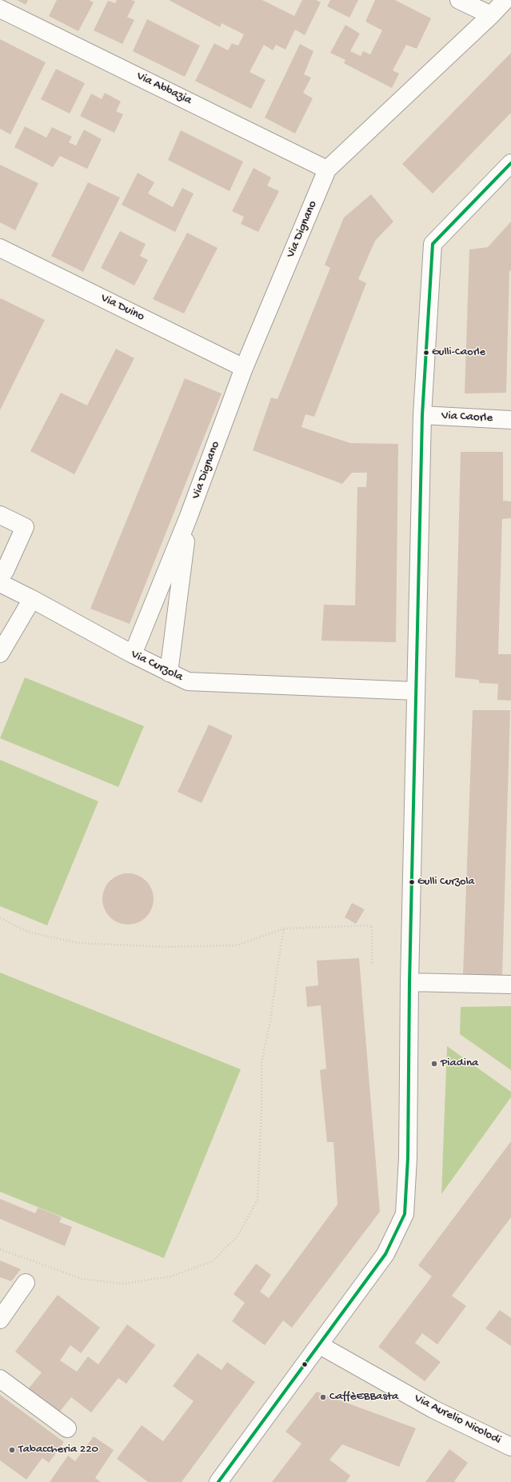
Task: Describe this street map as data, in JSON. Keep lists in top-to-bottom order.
{
  "streets": {
    "street": [
      "Via Abbazia",
      "Via Dignano",
      "Via Duino",
      "Via Caorle",
      "Via Curzola",
      "Via Aurelio Nicolodi"
    ]
  },
  "crossings": [
    ["Via Abbazia", "Via Dignano"],
    ["Via Dignano", "Via Duino"],
    ["Via Dignano", "Via Curzola"]
  ],
  "places": [
    "Gulli-Caorle",
    "Gulli Curzola",
    "Piadina",
    "CaffèEBBasta",
    "Tabaccheria 220"
  ]
}
